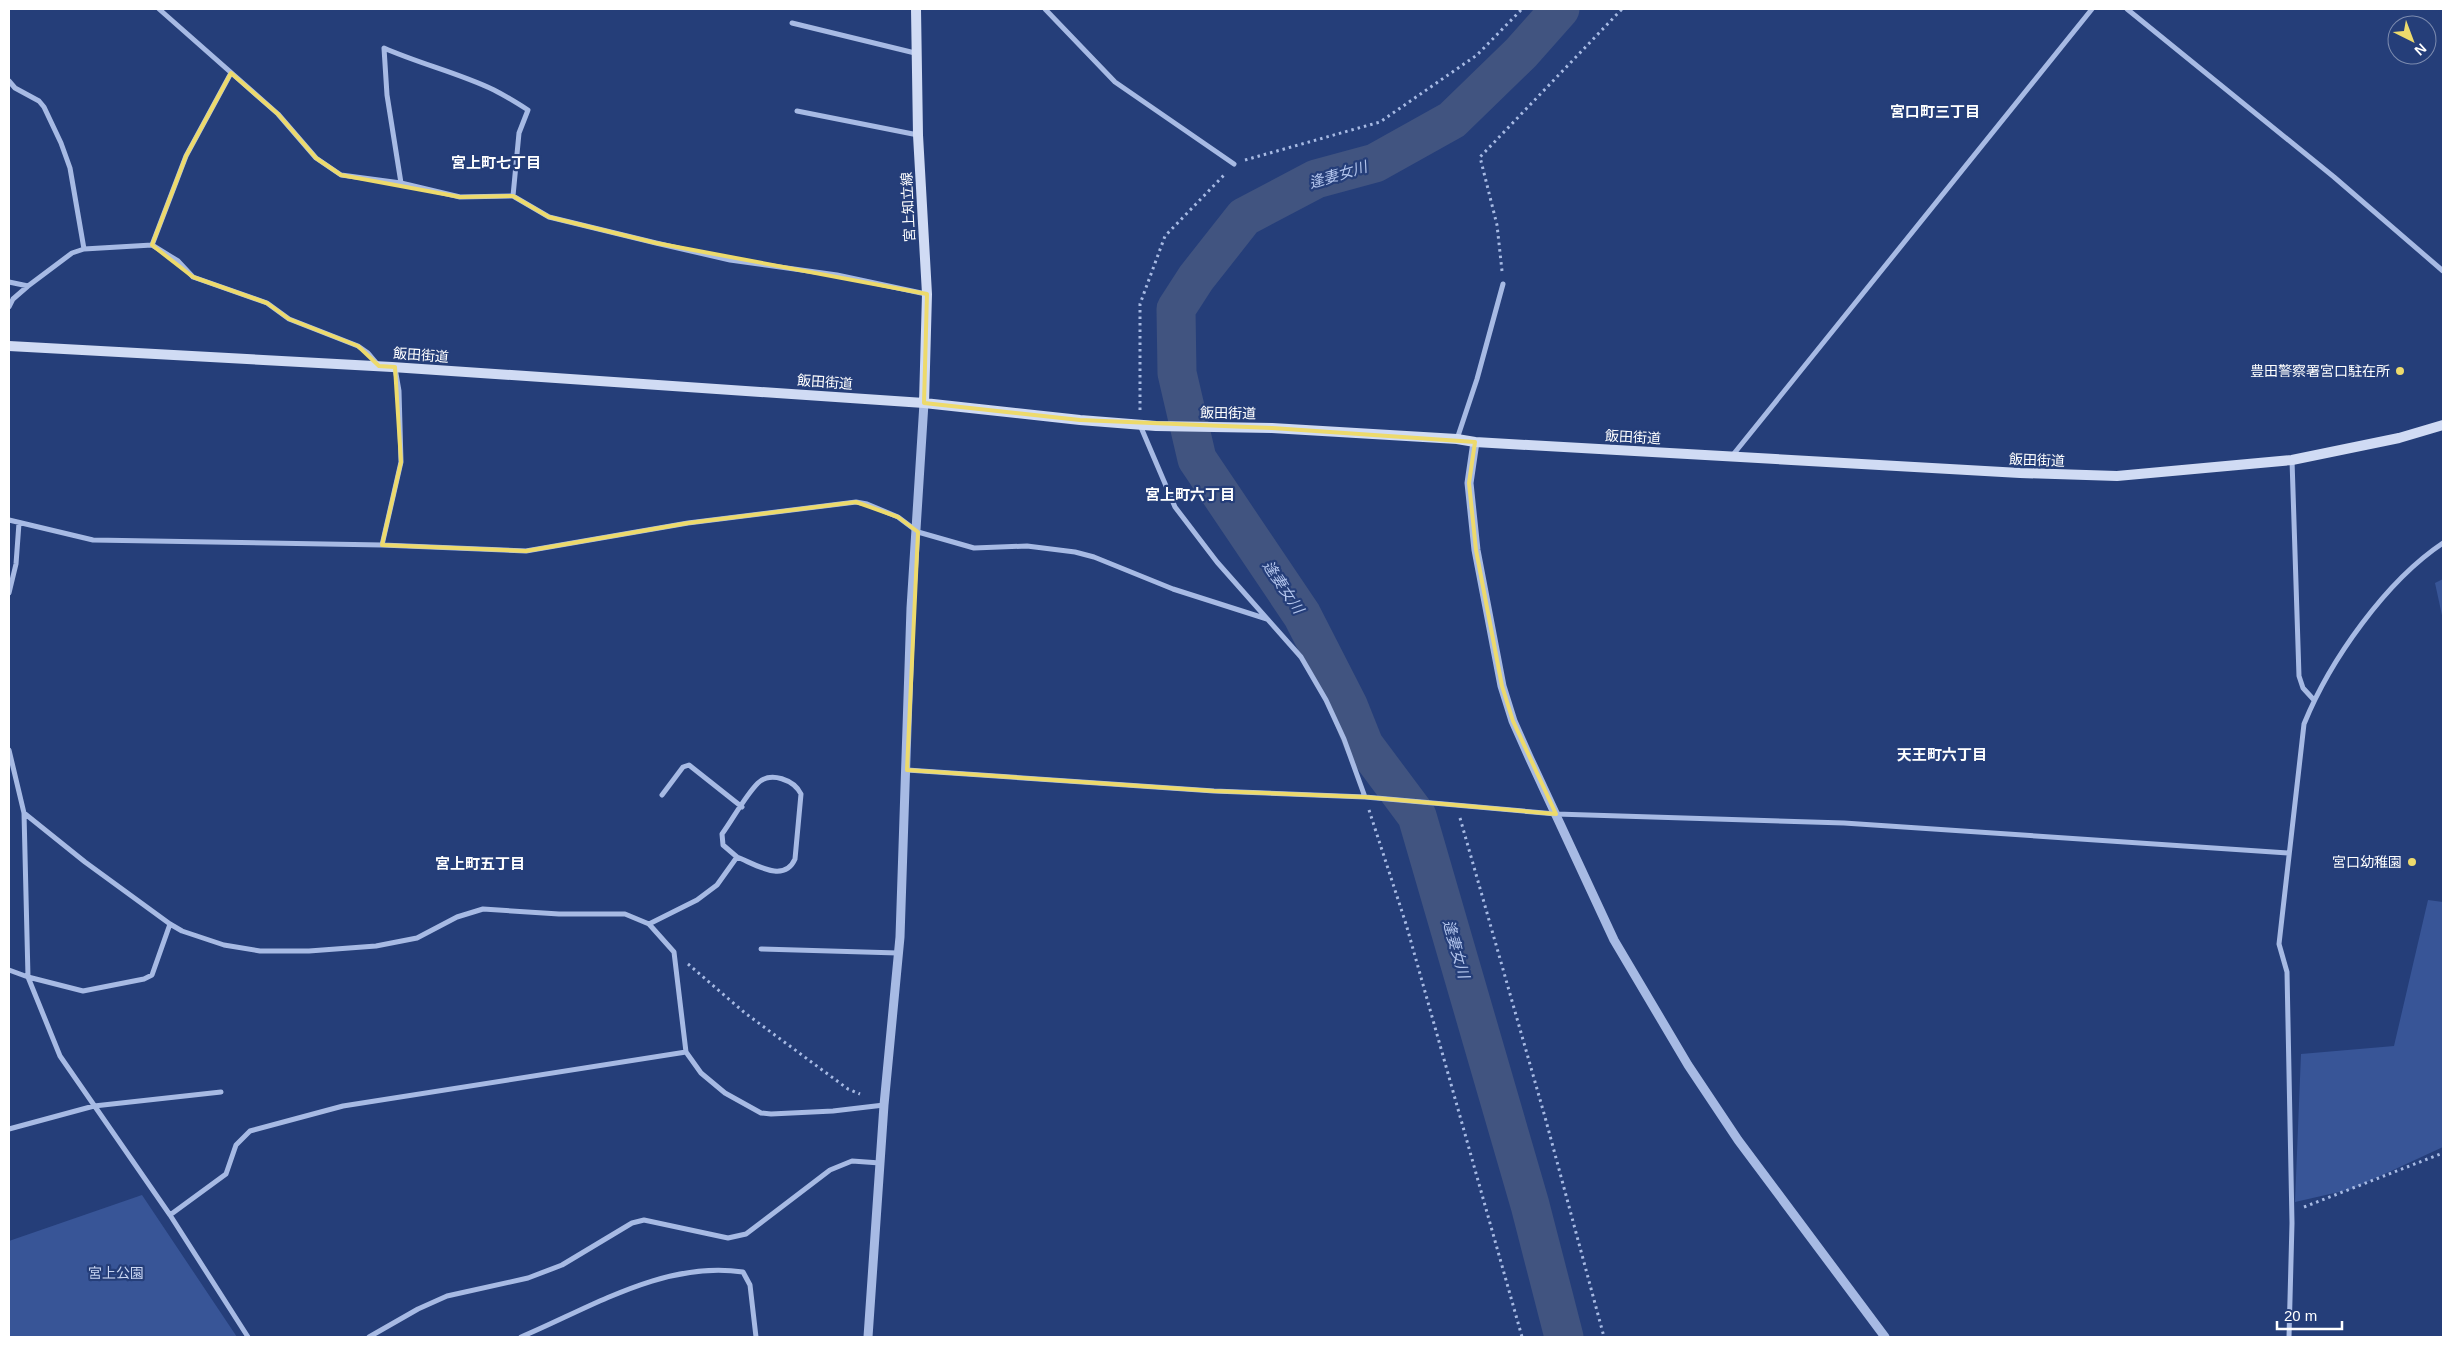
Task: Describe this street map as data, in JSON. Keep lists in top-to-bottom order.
{
  "streets": {
    "main road": ["宮上知立線", "飯田街道"]
  },
  "crossings": [
    ["宮上知立線", "飯田街道"]
  ],
  "districts": [
    "宮口町三丁目",
    "宮上町七丁目",
    "宮上町六丁目",
    "天王町六丁目",
    "宮上町五丁目"
  ],
  "water": ["逢妻女川"],
  "parks": ["宮上公園"],
  "places": ["豊田警察署宮口駐在所", "宮口幼稚園"],
  "scale_bar": "20 m",
  "north": "bottom right"
}
